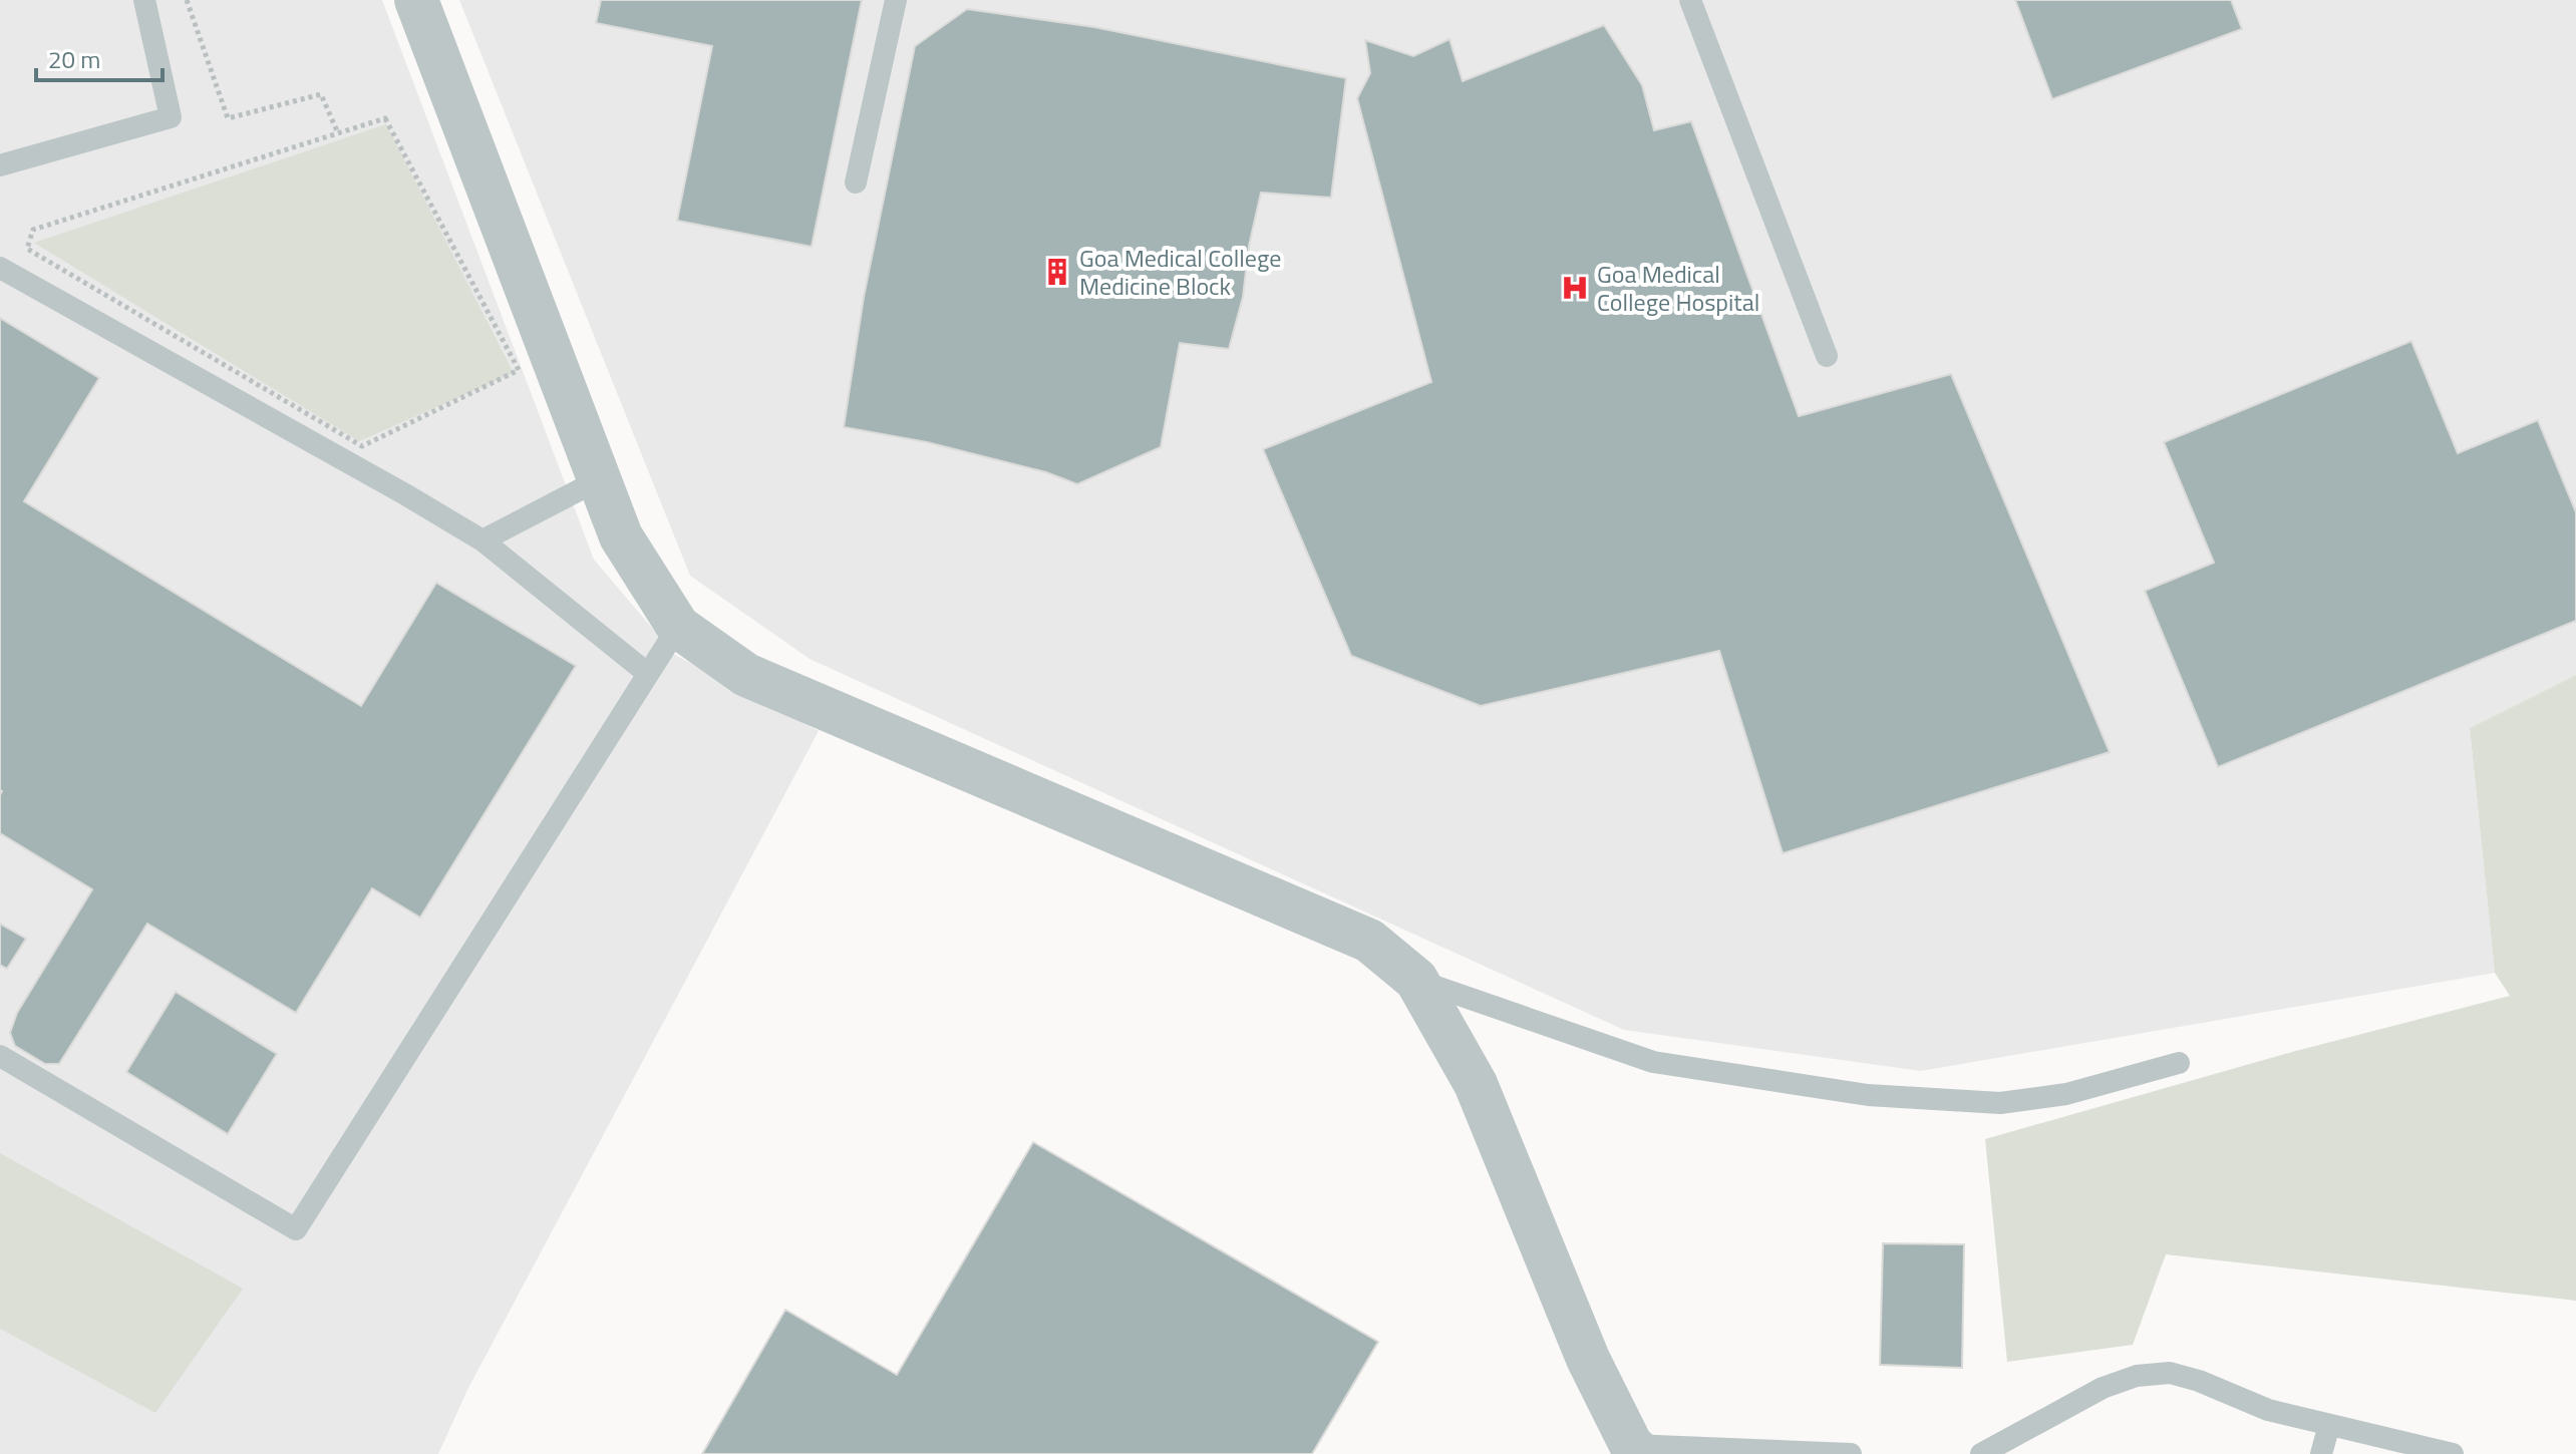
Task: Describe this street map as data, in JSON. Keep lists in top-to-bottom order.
{
  "places": {
    "building": ["Goa Medical College Medicine Block"],
    "hospital": ["Goa Medical College Hospital"]
  },
  "scale_bar": "20 m"
}
